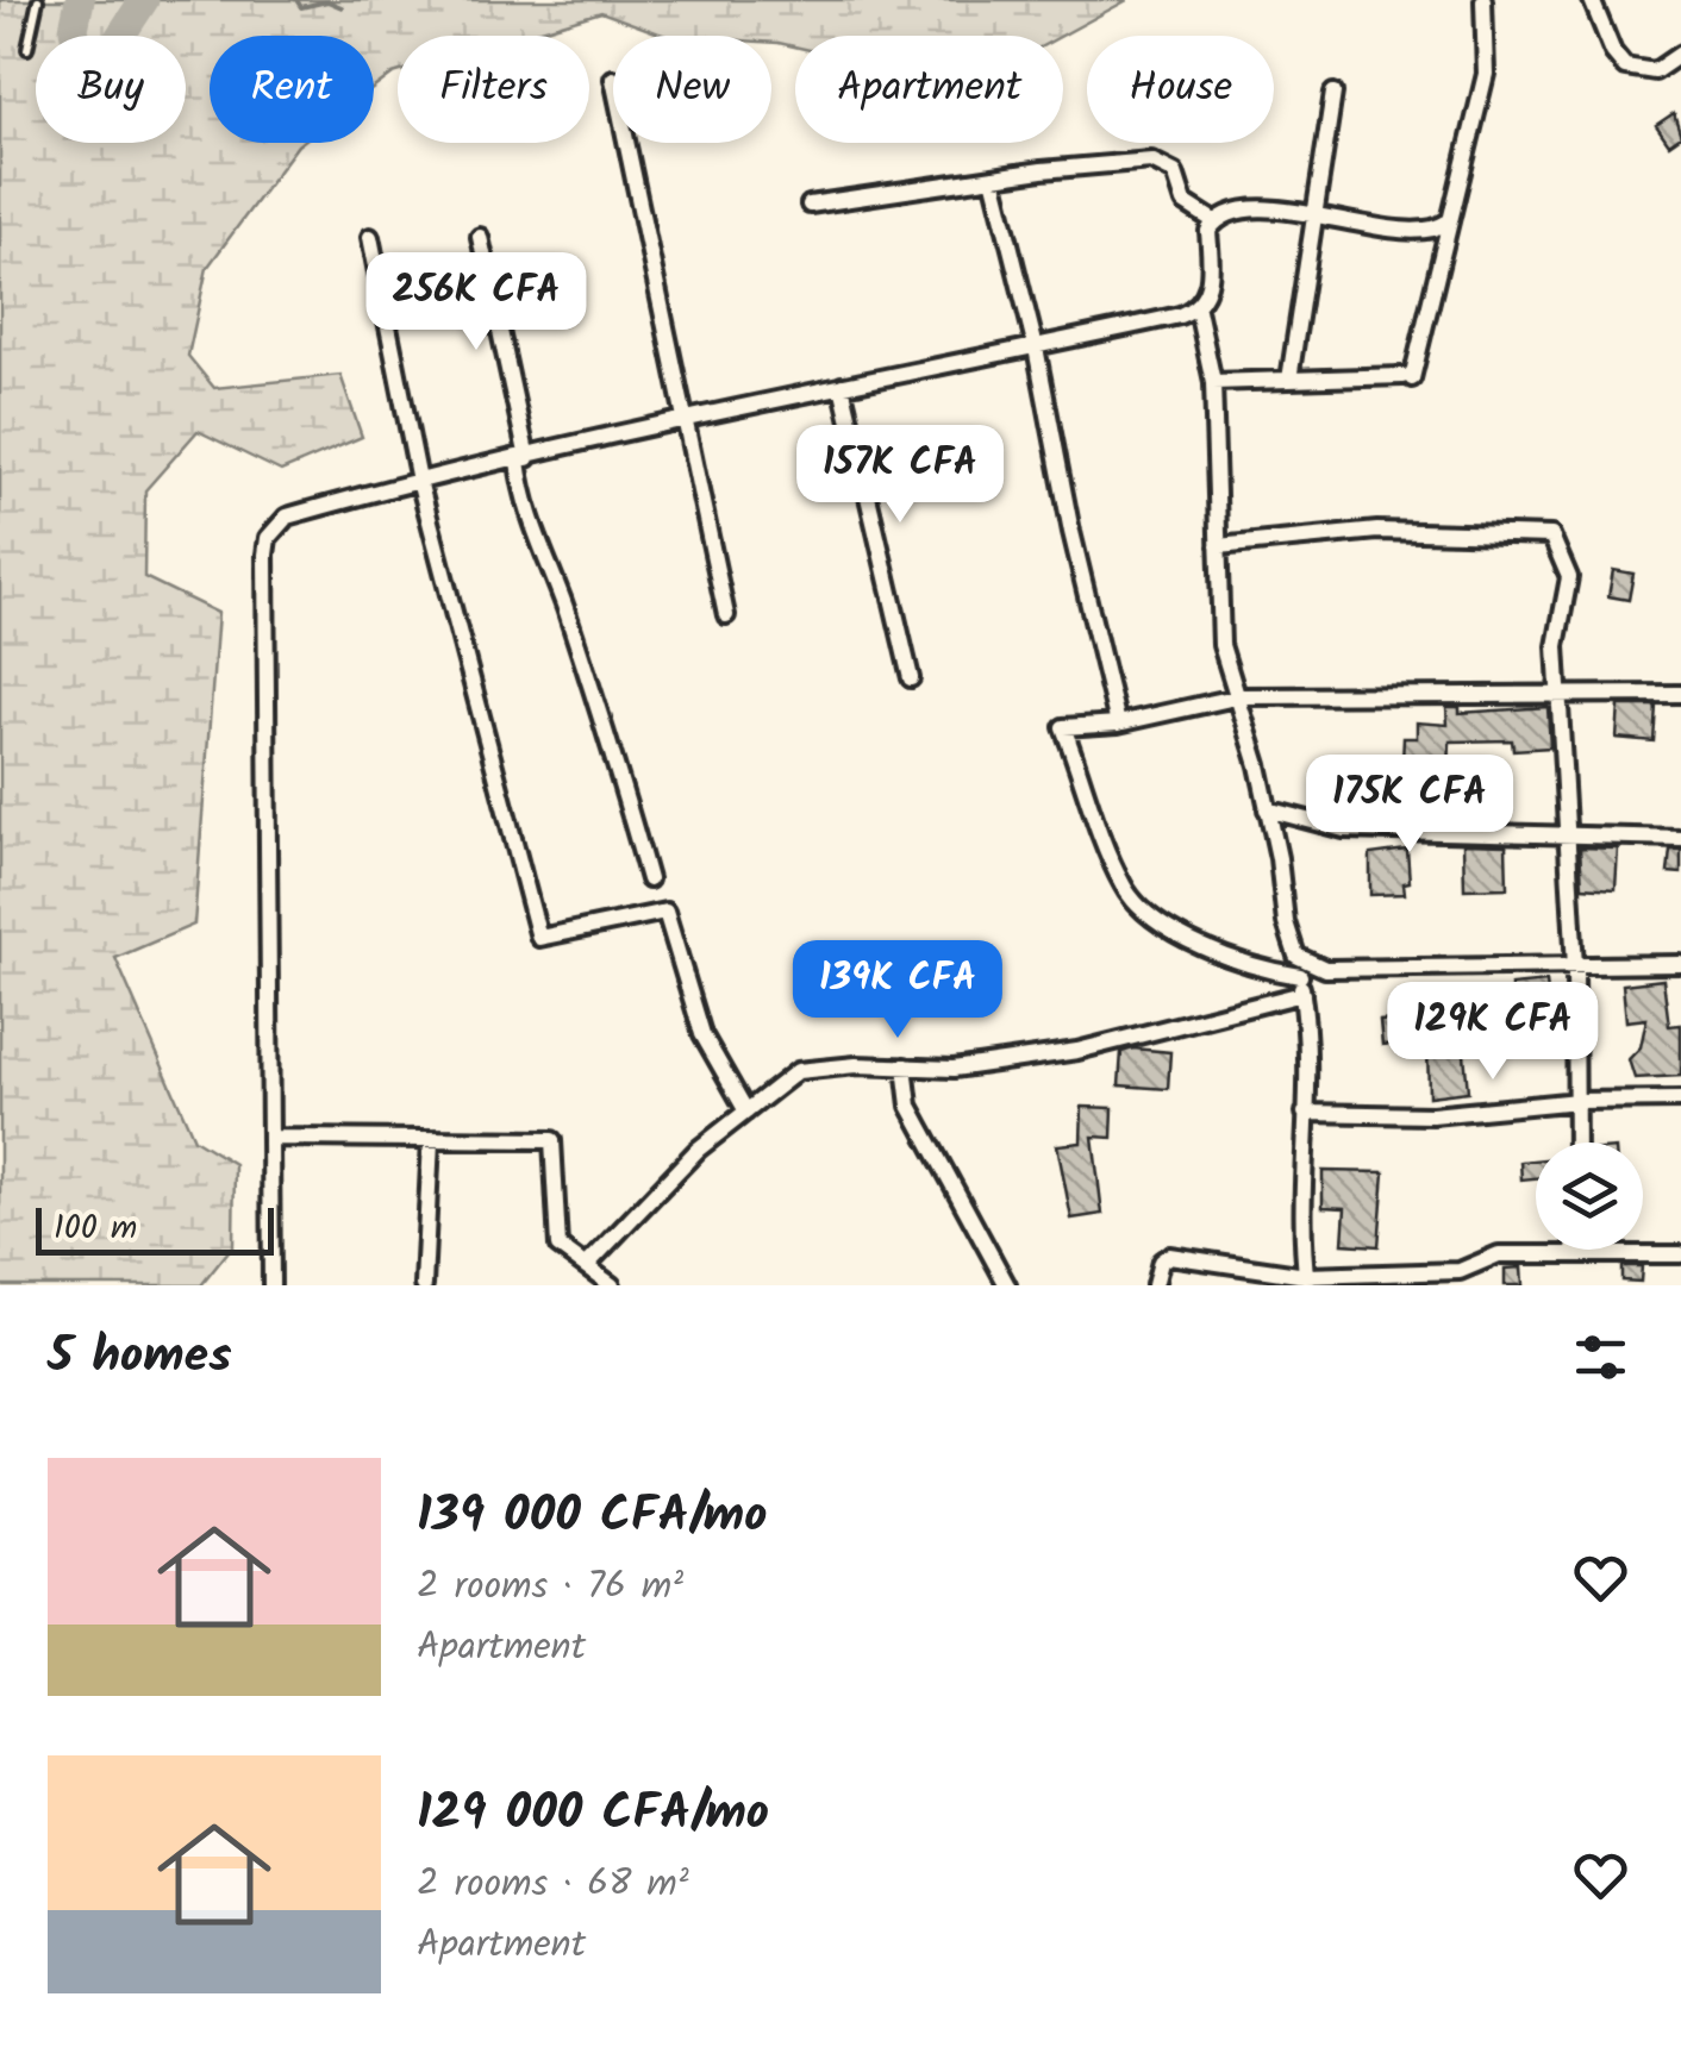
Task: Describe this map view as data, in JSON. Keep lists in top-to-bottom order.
{
  "scale_bar": "100 m",
  "page": {
    "chip": [
      "Buy",
      "Rent",
      "Filters",
      "New",
      "Apartment",
      "House"
    ],
    "price": [
      "256K CFA",
      "157K CFA",
      "175K CFA",
      "139K CFA",
      "129K CFA"
    ],
    "scale": "100 m",
    "heading": "5 homes",
    "list": [
      {
        "name": "139 000 CFA/mo",
        "note": "2 rooms · 76 m² · Apartment"
      },
      {
        "name": "129 000 CFA/mo",
        "note": "2 rooms · 68 m² · Apartment"
      }
    ]
  }
}
